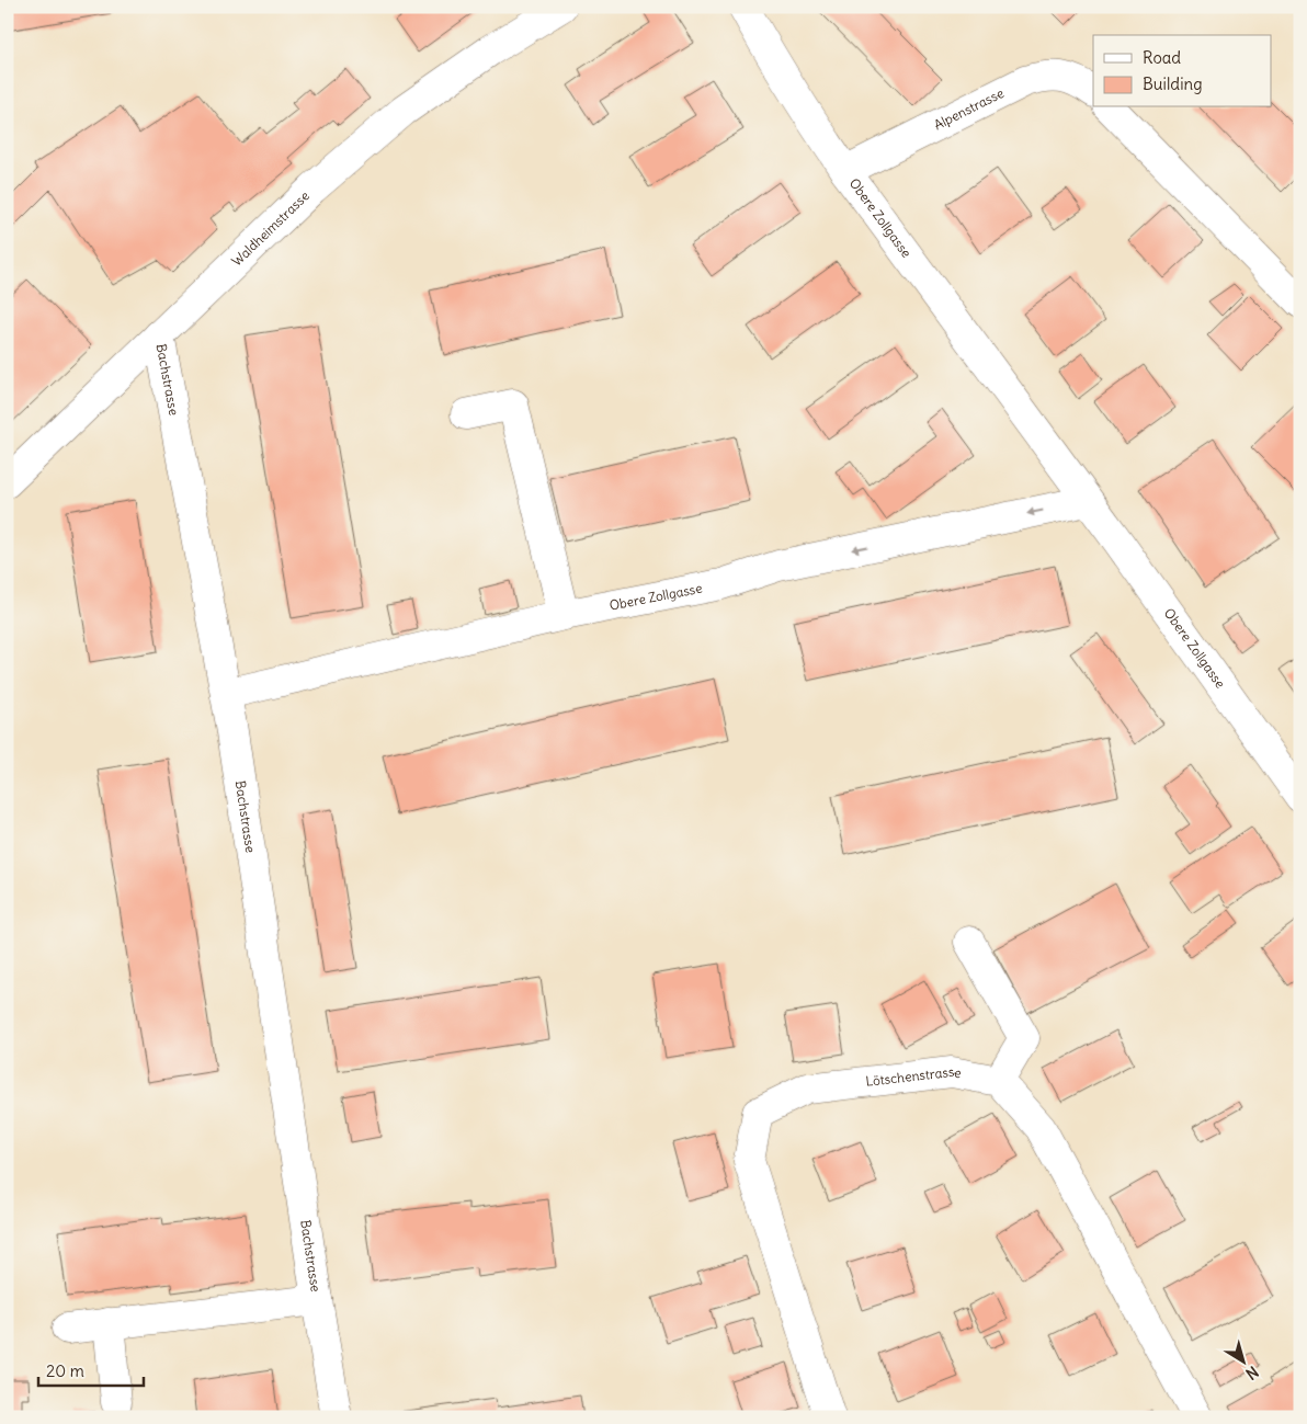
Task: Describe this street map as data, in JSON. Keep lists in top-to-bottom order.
{
  "streets": {
    "street": [
      "Alpenstrasse",
      "Obere Zollgasse",
      "Waldheimstrasse",
      "Bachstrasse",
      "Lötschenstrasse"
    ]
  },
  "crossings": [
    ["Alpenstrasse", "Obere Zollgasse"],
    ["Obere Zollgasse", "Bachstrasse"],
    ["Waldheimstrasse", "Bachstrasse"]
  ],
  "legend": ["Road", "Building"],
  "scale_bar": "20 m",
  "north": "bottom right"
}
